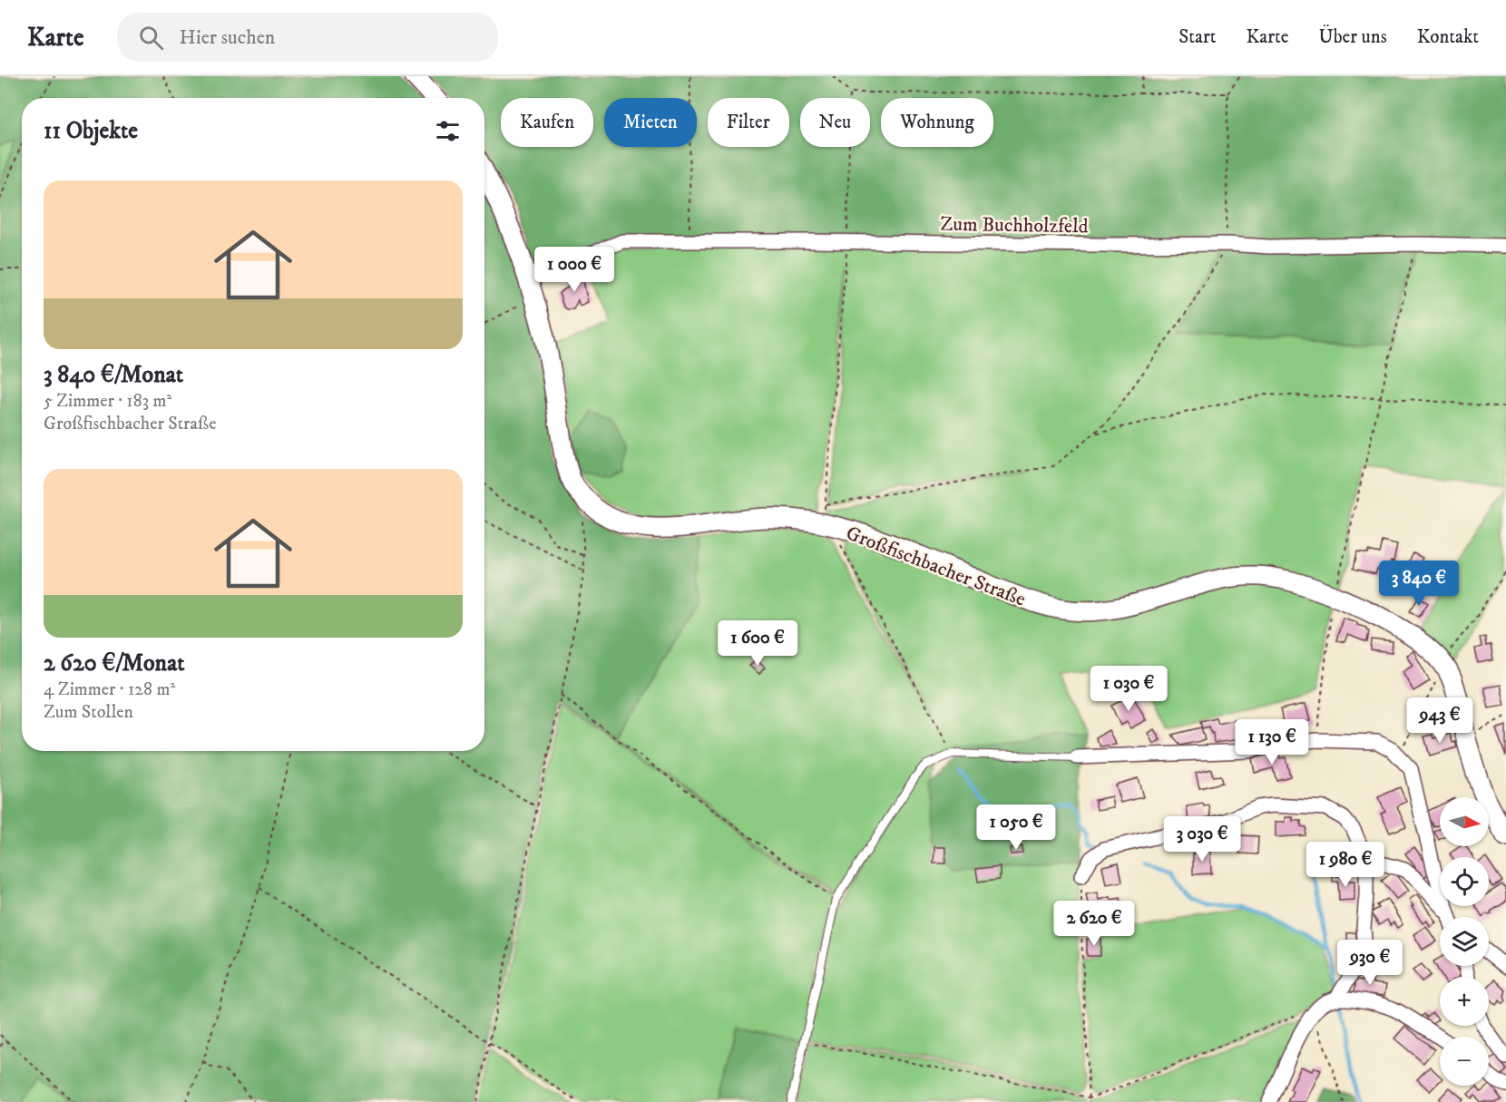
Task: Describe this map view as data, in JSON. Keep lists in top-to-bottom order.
{
  "streets": {
    "main road": ["Großfischbacher Straße"],
    "street": ["Zum Buchholzfeld"]
  },
  "crossings": [
    ["Zum Buchholzfeld", "Großfischbacher Straße"]
  ],
  "north": "right",
  "page": {
    "header": "Karte",
    "search": "Hier suchen",
    "nav": [
      "Start",
      "Karte",
      "Über uns",
      "Kontakt"
    ],
    "chip": [
      "Kaufen",
      "Mieten",
      "Filter",
      "Neu",
      "Wohnung"
    ],
    "heading": "11 Objekte",
    "list": [
      {
        "name": "3 840 €/Monat",
        "note": "5 Zimmer · 183 m² · Großfischbacher Straße"
      },
      {
        "name": "2 620 €/Monat",
        "note": "4 Zimmer · 128 m² · Zum Stollen"
      }
    ],
    "price": [
      "1 000 €",
      "3 840 €",
      "1 600 €",
      "1 030 €",
      "943 €",
      "1 130 €",
      "1 050 €",
      "3 030 €",
      "1 980 €",
      "2 620 €",
      "930 €"
    ],
    "map_buttons": ["+", "−"]
  }
}
